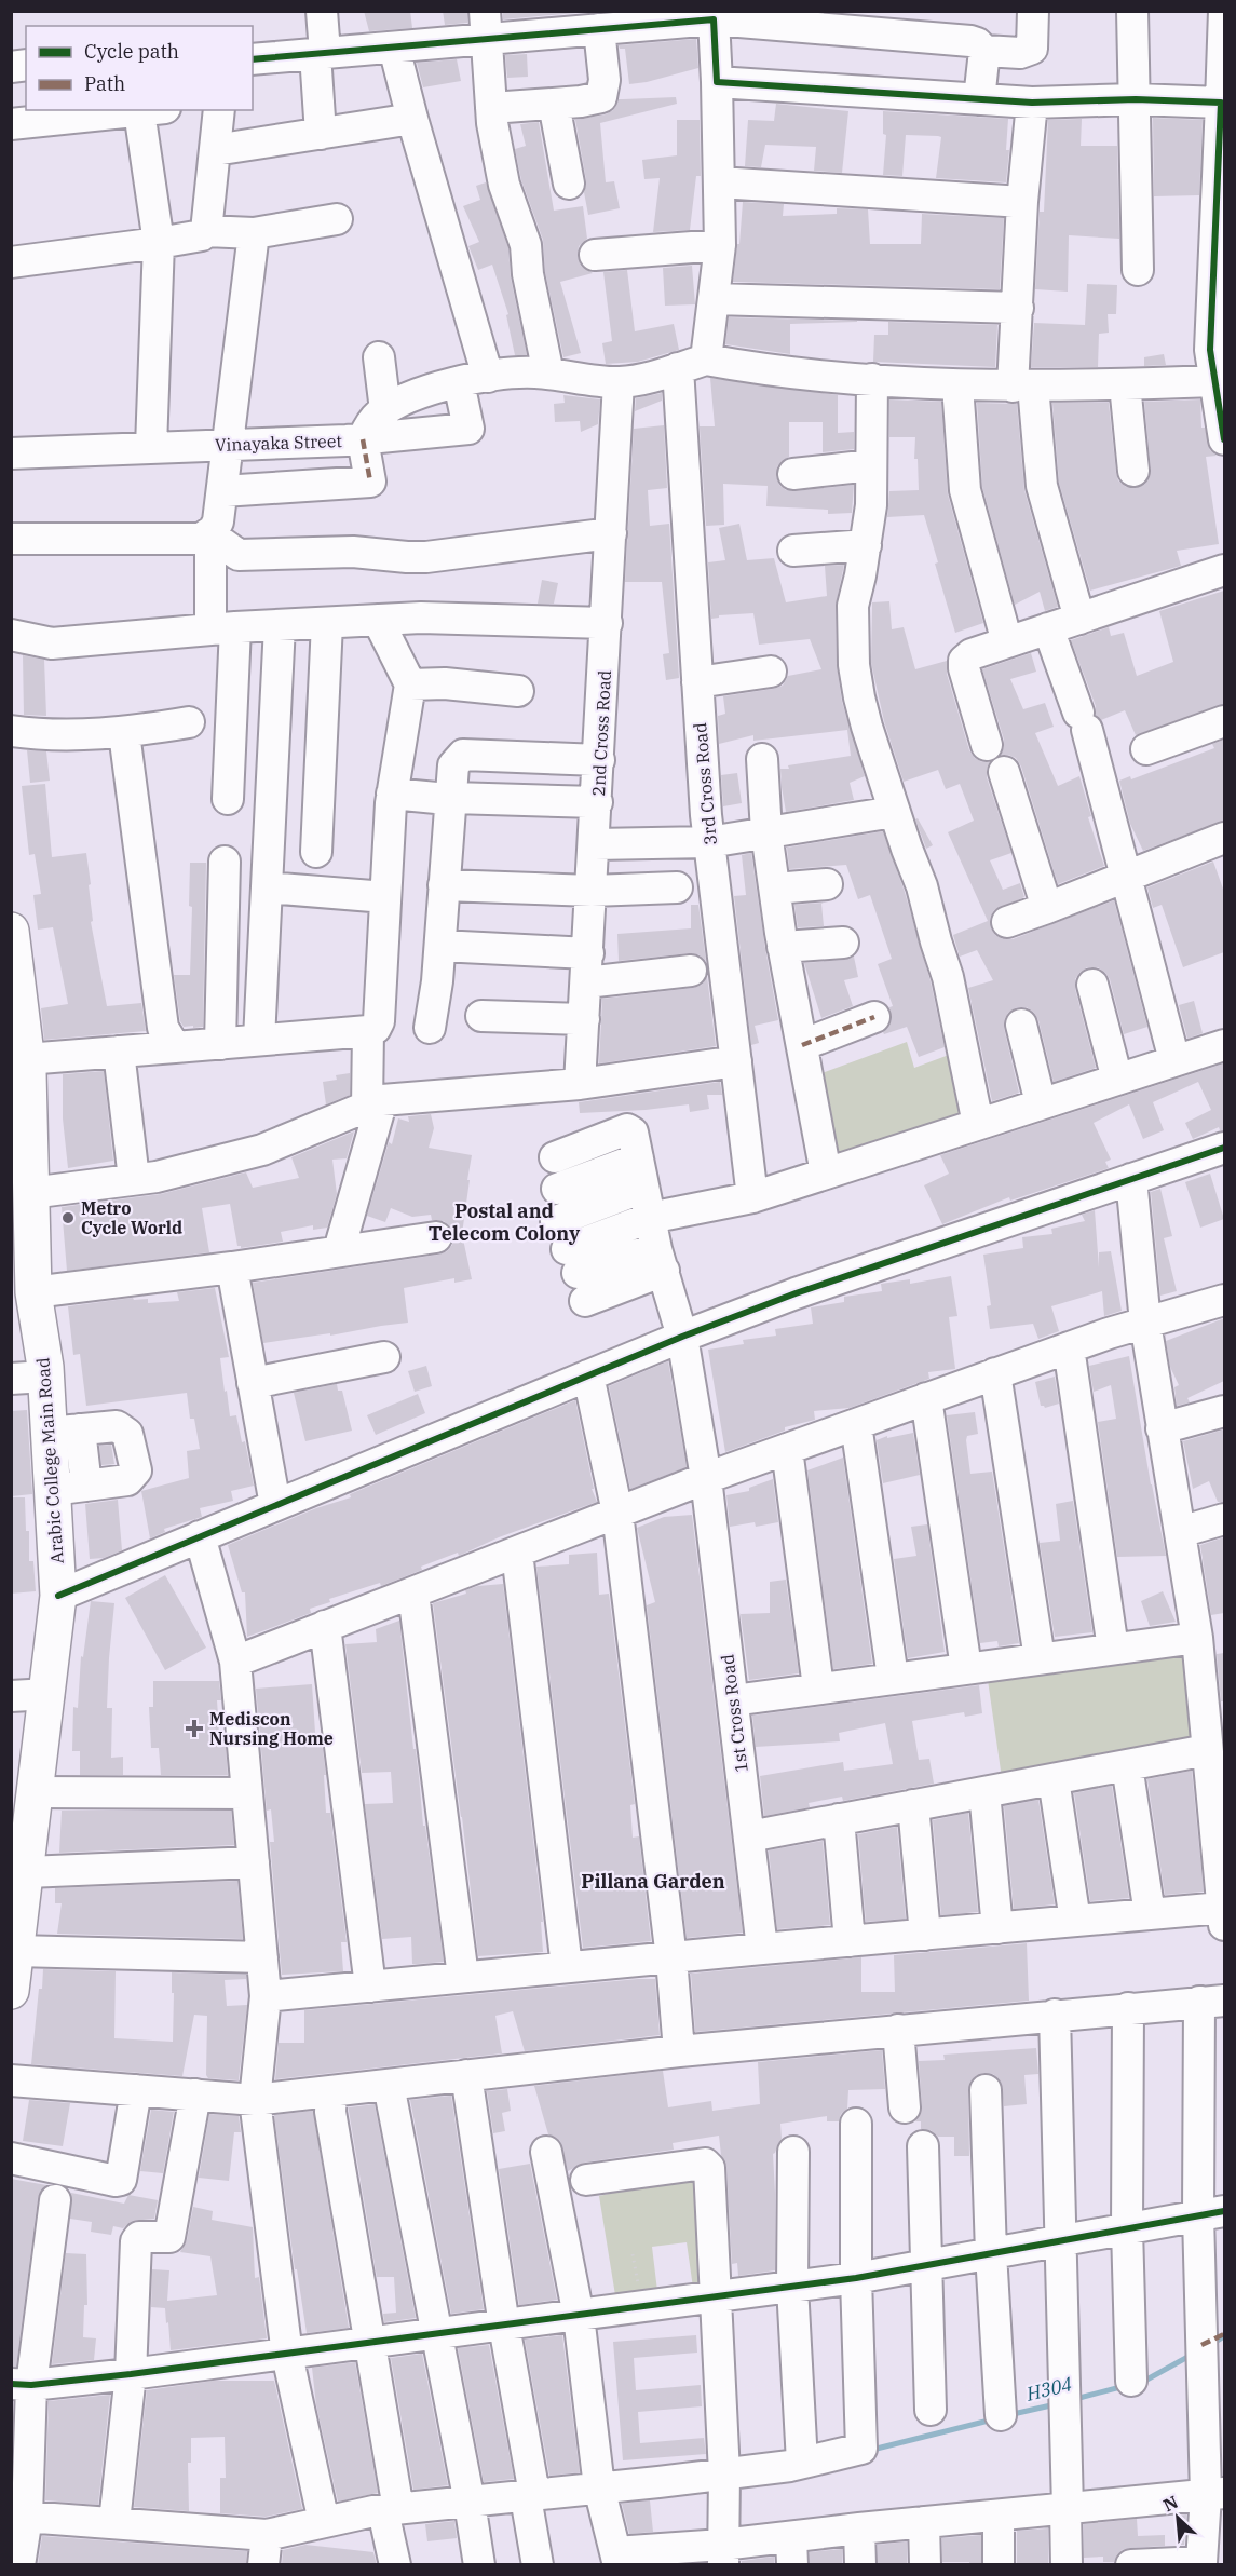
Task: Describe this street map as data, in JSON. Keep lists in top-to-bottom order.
{
  "streets": {
    "main road": ["Arabic College Main Road"],
    "street": [
      "Vinayaka Street",
      "2nd Cross Road",
      "3rd Cross Road",
      "1st Cross Road"
    ]
  },
  "crossings": [
    ["Vinayaka Street", "2nd Cross Road"],
    ["Vinayaka Street", "3rd Cross Road"]
  ],
  "districts": ["Postal and Telecom Colony", "Pillana Garden"],
  "water": ["H304"],
  "places": {
    "other": ["Metro Cycle World"],
    "health": ["Mediscon Nursing Home"]
  },
  "legend": ["Cycle path", "Path"],
  "north": "top left"
}
